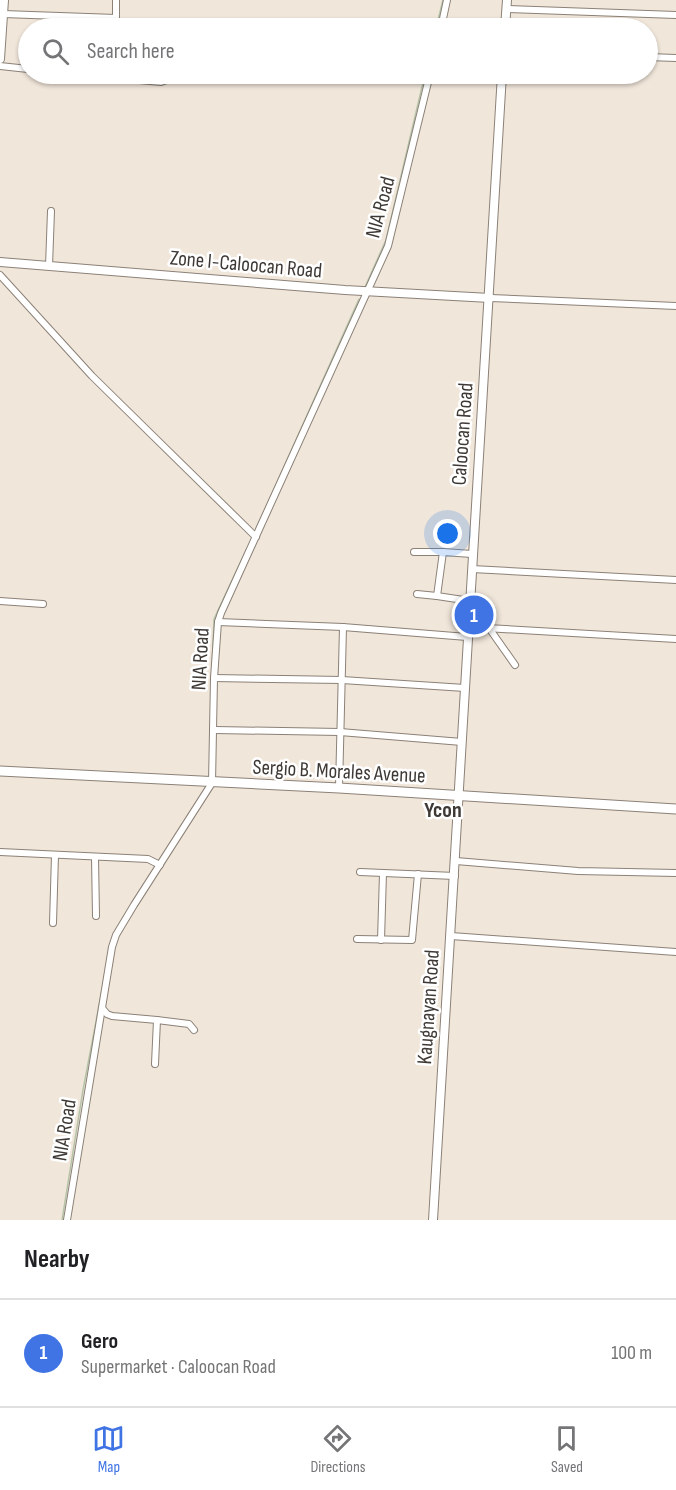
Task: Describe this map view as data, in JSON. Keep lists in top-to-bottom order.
{
  "streets": {
    "main road": ["Sergio B. Morales Avenue"],
    "street": [
      "NIA Road",
      "Zone I-Caloocan Road",
      "Caloocan Road",
      "Kaugnayan Road"
    ]
  },
  "crossings": [
    ["NIA Road", "Zone I-Caloocan Road"],
    ["NIA Road", "Sergio B. Morales Avenue"],
    ["Zone I-Caloocan Road", "Caloocan Road"],
    ["Caloocan Road", "Sergio B. Morales Avenue"],
    ["Caloocan Road", "Kaugnayan Road"],
    ["Sergio B. Morales Avenue", "Kaugnayan Road"]
  ],
  "districts": ["Ycon"],
  "page": {
    "search": "Search here",
    "pins": "1",
    "heading": "Nearby",
    "list": [
      {
        "mark": "1",
        "name": "Gero",
        "note": "Supermarket · Caloocan Road",
        "value": "100 m"
      }
    ],
    "nav": ["Map", "Directions", "Saved"]
  }
}
